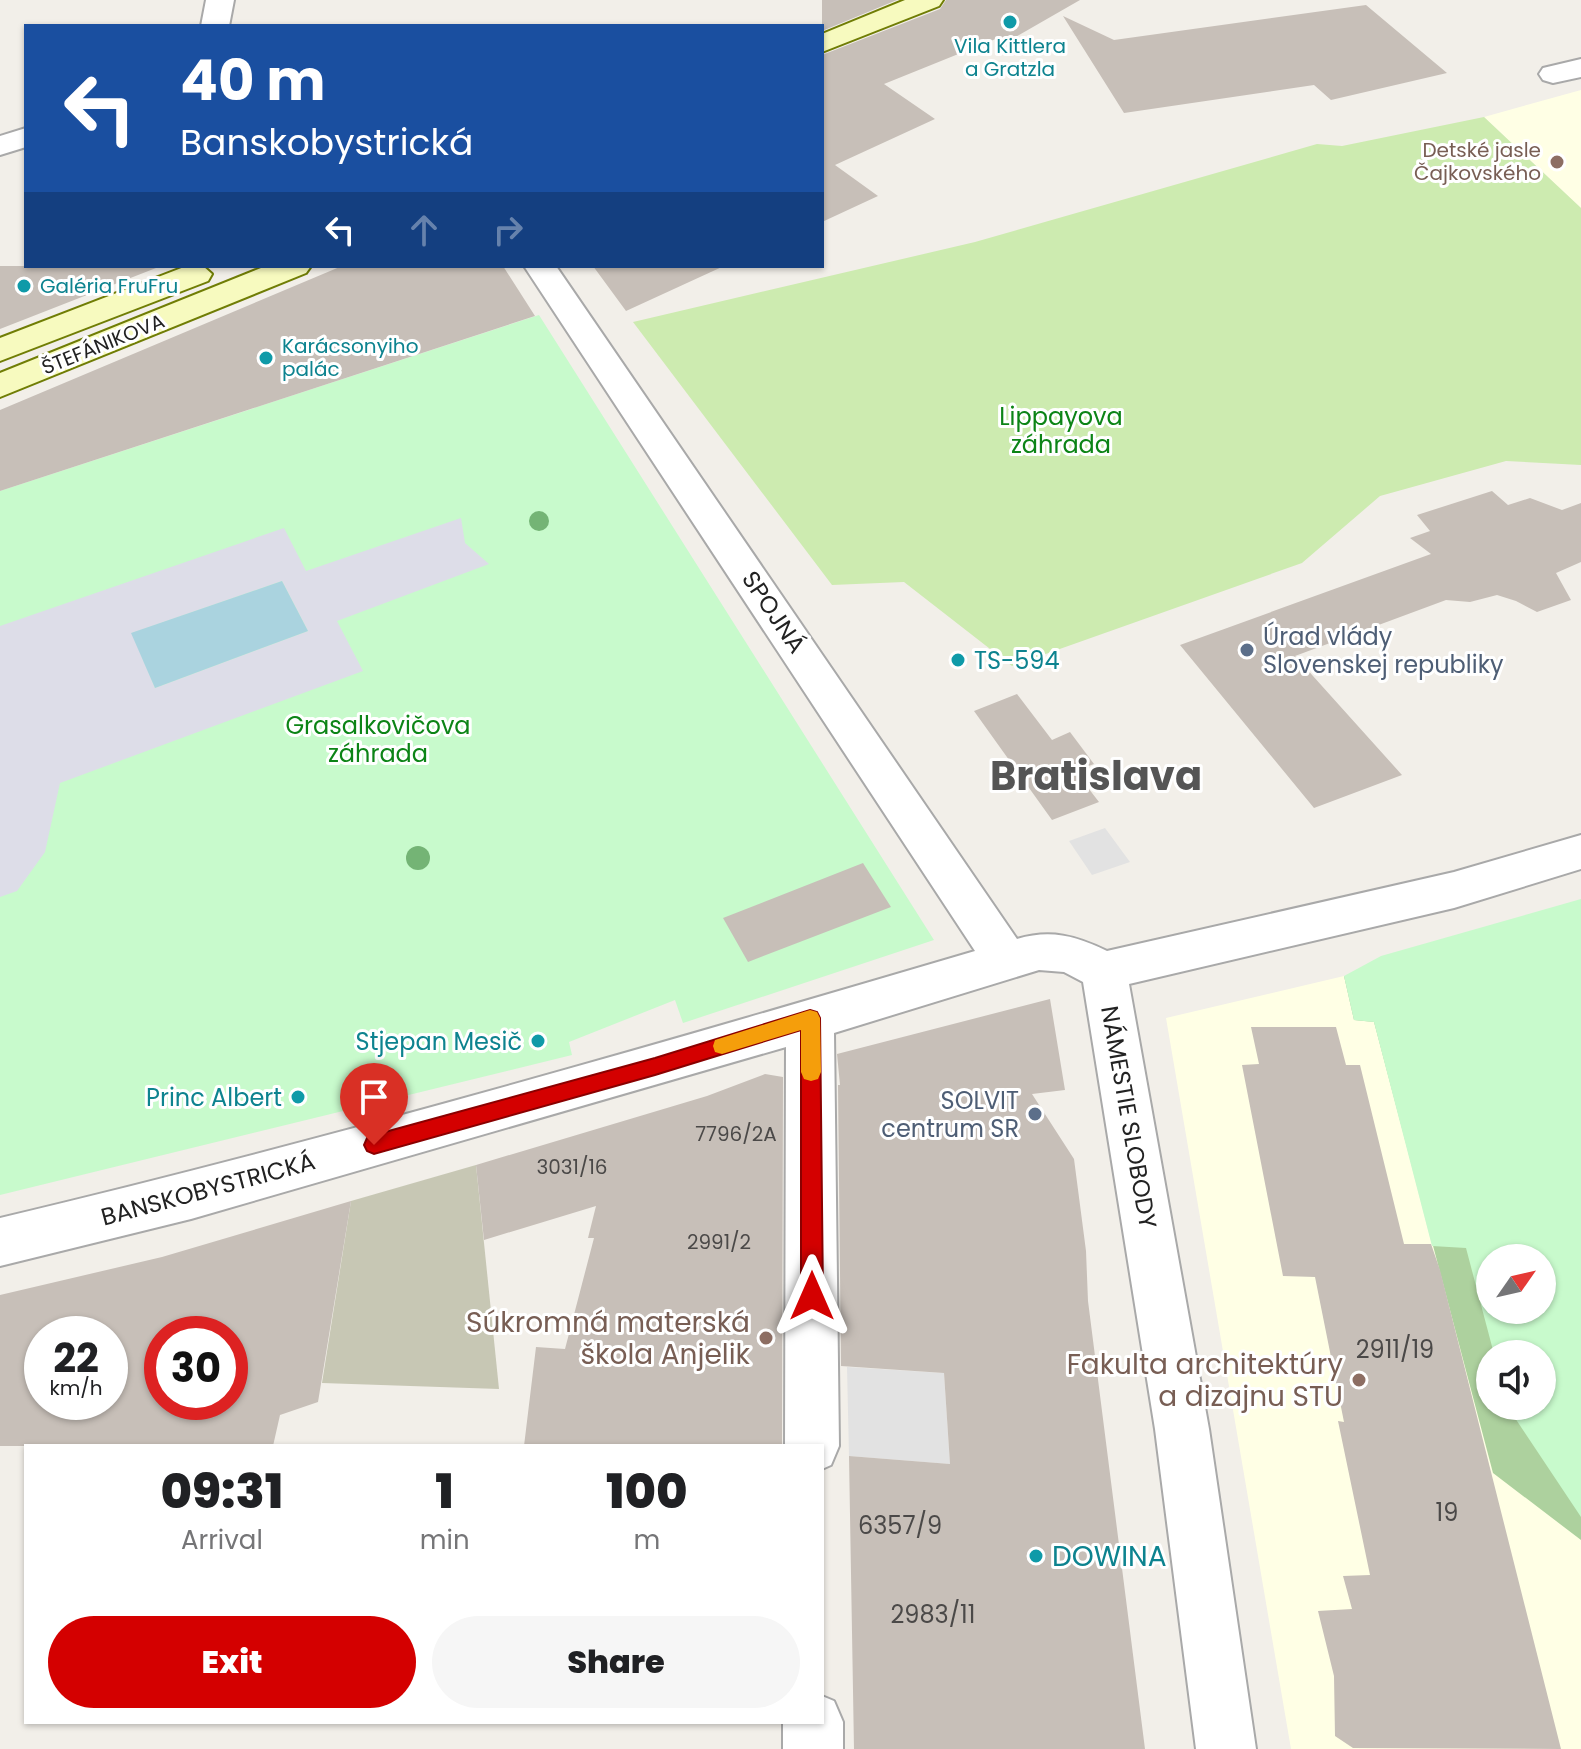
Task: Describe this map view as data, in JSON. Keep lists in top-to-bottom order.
{
  "streets": {
    "main road": ["ŠTEFÁNIKOVA"],
    "street": ["SPOJNÁ", "NÁMESTIE SLOBODY", "BANSKOBYSTRICKÁ"]
  },
  "crossings": [
    ["SPOJNÁ", "BANSKOBYSTRICKÁ"],
    ["NÁMESTIE SLOBODY", "BANSKOBYSTRICKÁ"]
  ],
  "districts": ["Bratislava"],
  "parks": ["Lippayova záhrada", "Grasalkovičova záhrada"],
  "places": [
    "Vila Kittlera a Gratzla",
    "Detské jasle Čajkovského",
    "Galéria FruFru",
    "Karácsonyiho palác",
    "Úrad vlády Slovenskej republiky",
    "TS-594",
    "Stjepan Mesič",
    "Princ Albert",
    "SOLVIT centrum SR",
    "Súkromná materská škola Anjelik",
    "Fakulta architektúry a dizajnu STU",
    "DOWINA"
  ],
  "house_numbers": [
    "7796/2A",
    "3031/16",
    "2991/2",
    "2911/19",
    "19",
    "6357/9",
    "2983/11"
  ],
  "north": "top right",
  "page": {
    "turn": ["40 m", "Banskobystrická"],
    "speed": "22 km/h",
    "limit": "30",
    "eta": [
      "09:31",
      "Arrival",
      "1",
      "min",
      "100",
      "m"
    ],
    "buttons": ["Exit", "Share"]
  }
}
